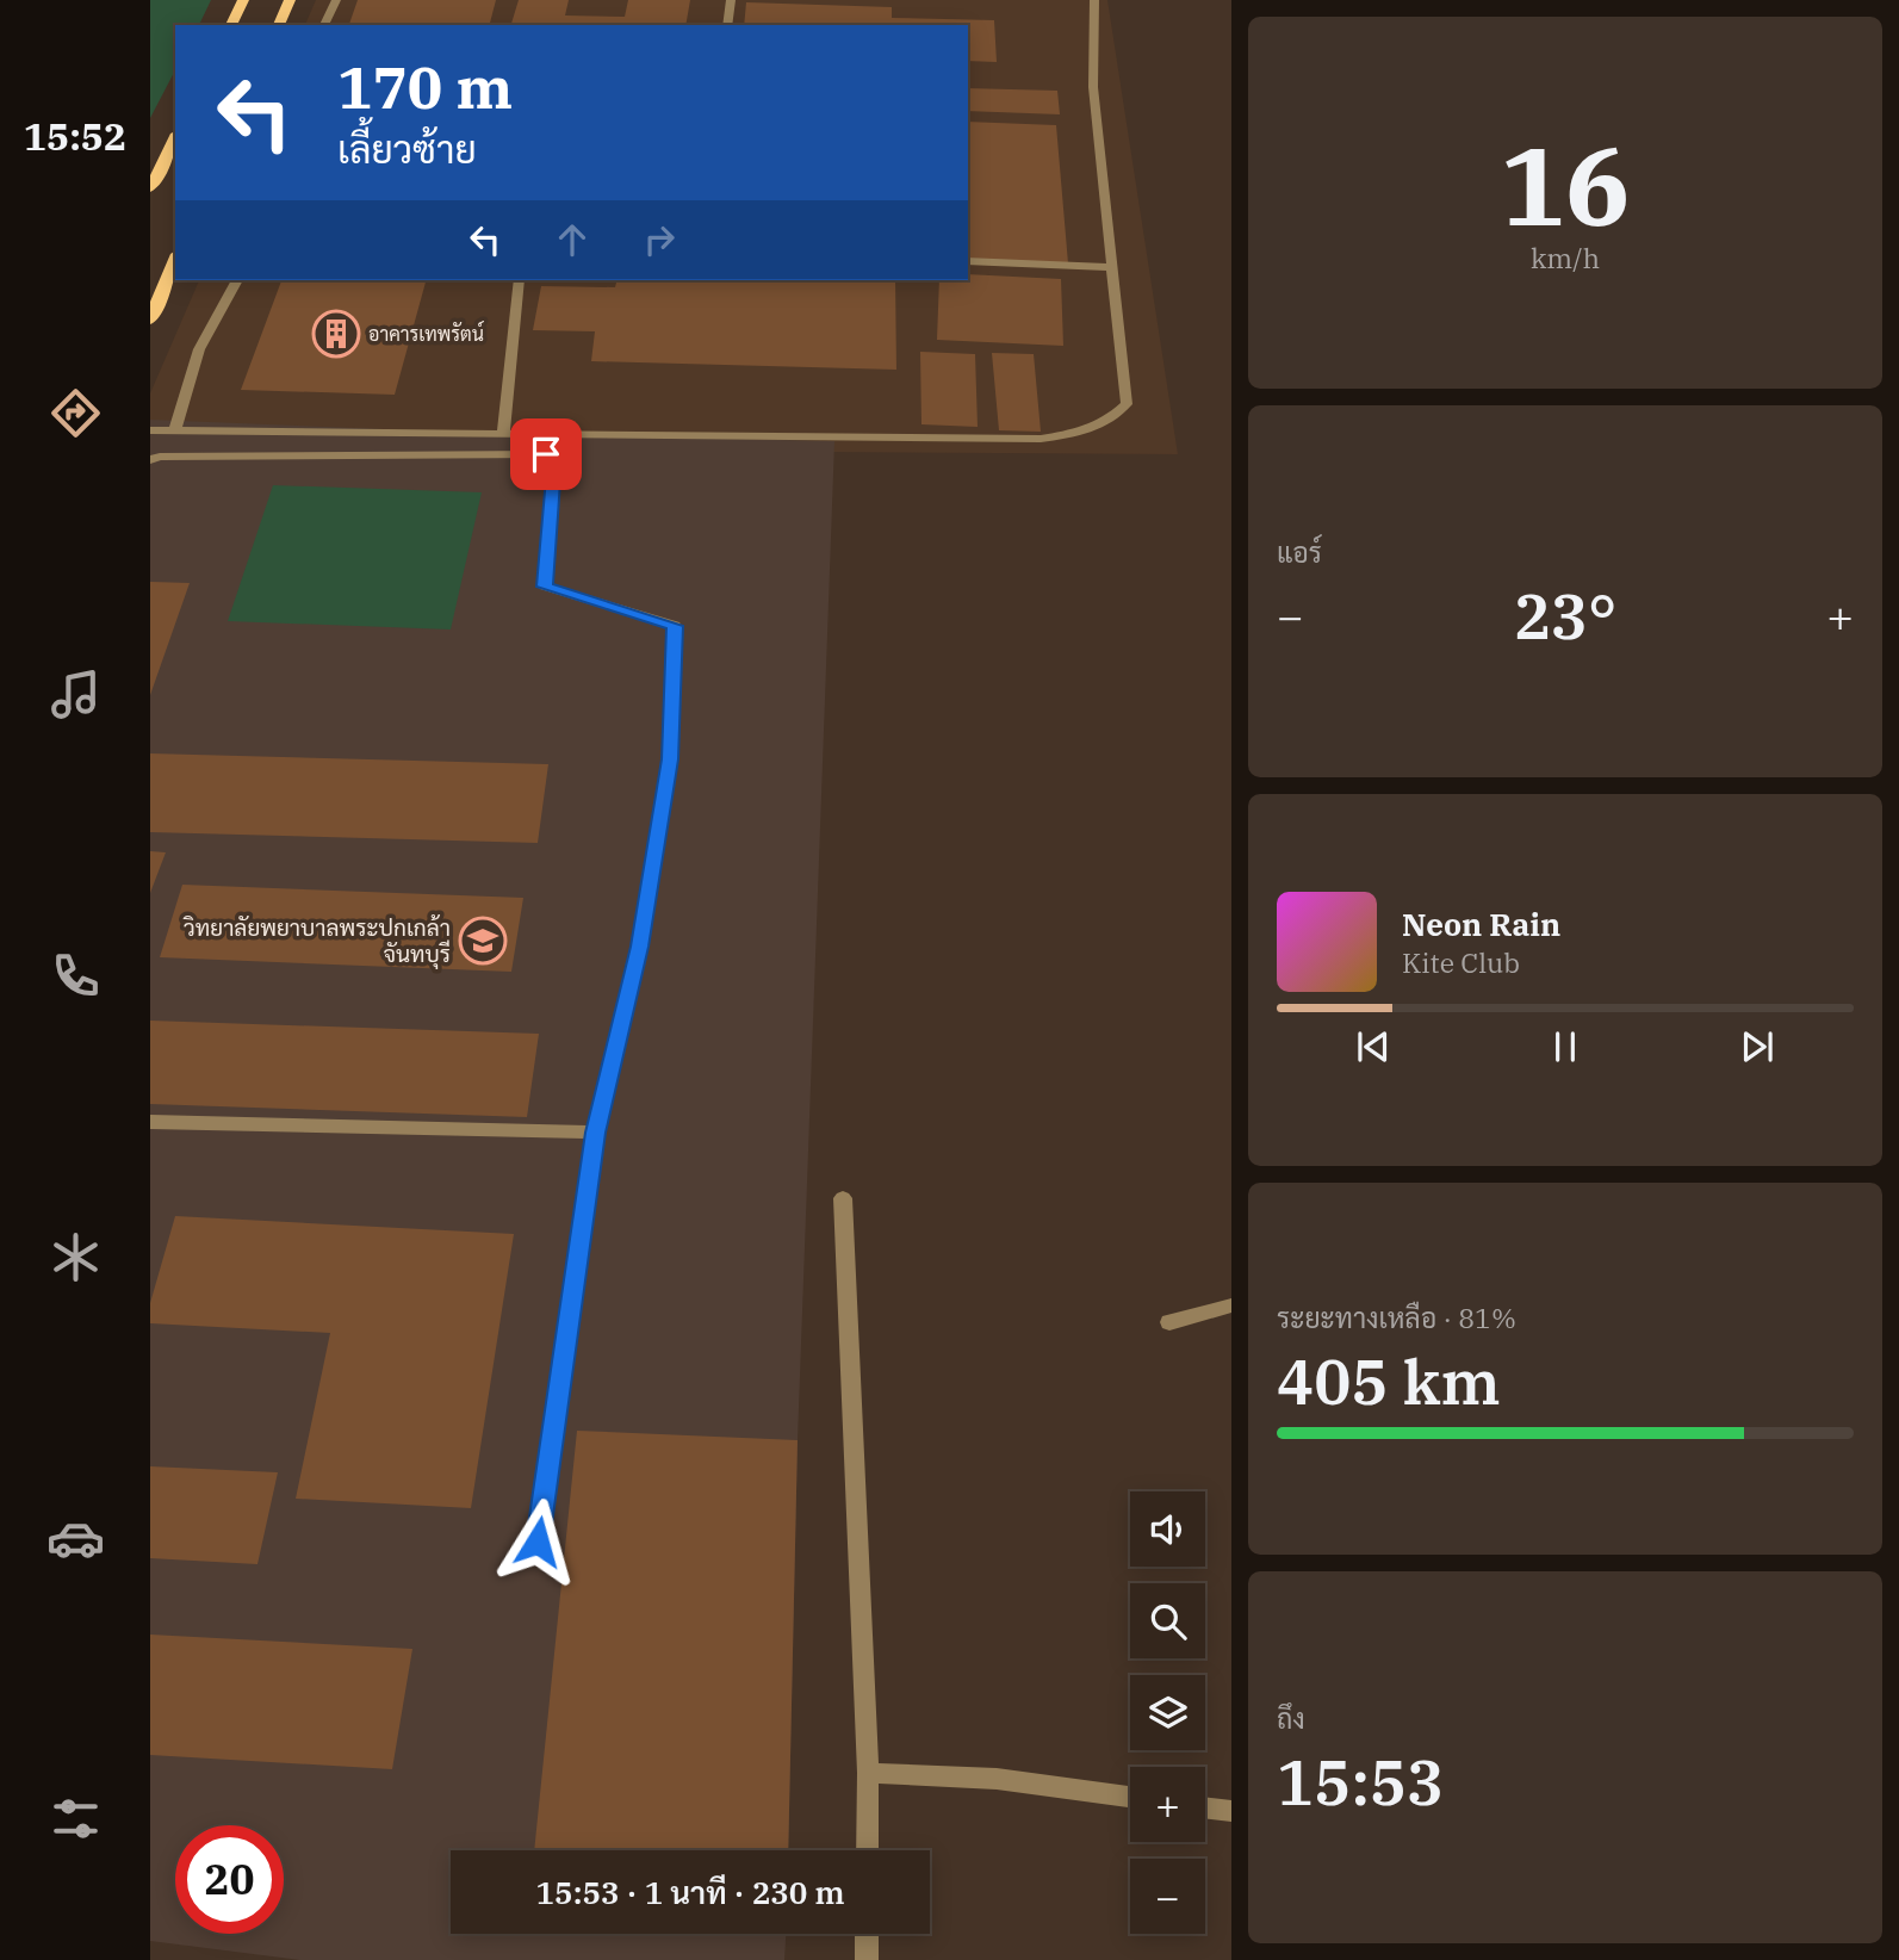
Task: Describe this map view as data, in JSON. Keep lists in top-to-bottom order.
{
  "places": {
    "building": ["อาคารเทพรัตน์"],
    "school or university": ["วิทยาลัยพยาบาลพระปกเกล้า จันทบุรี"]
  },
  "page": {
    "tabs": "15:52",
    "tile": [
      ["16", "km/h"],
      "แอร์",
      ["ระยะทางเหลือ · 81%", "405 km"],
      ["ถึง", "15:53"]
    ],
    "turn": ["170 m", "เลี้ยวซ้าย"],
    "heat": ["−", "23°", "+"],
    "song": ["Neon Rain", "Kite Club"],
    "map_buttons": ["+", "−"],
    "limit": "20",
    "trip": "15:53 · 1 นาที · 230 m"
  }
}
